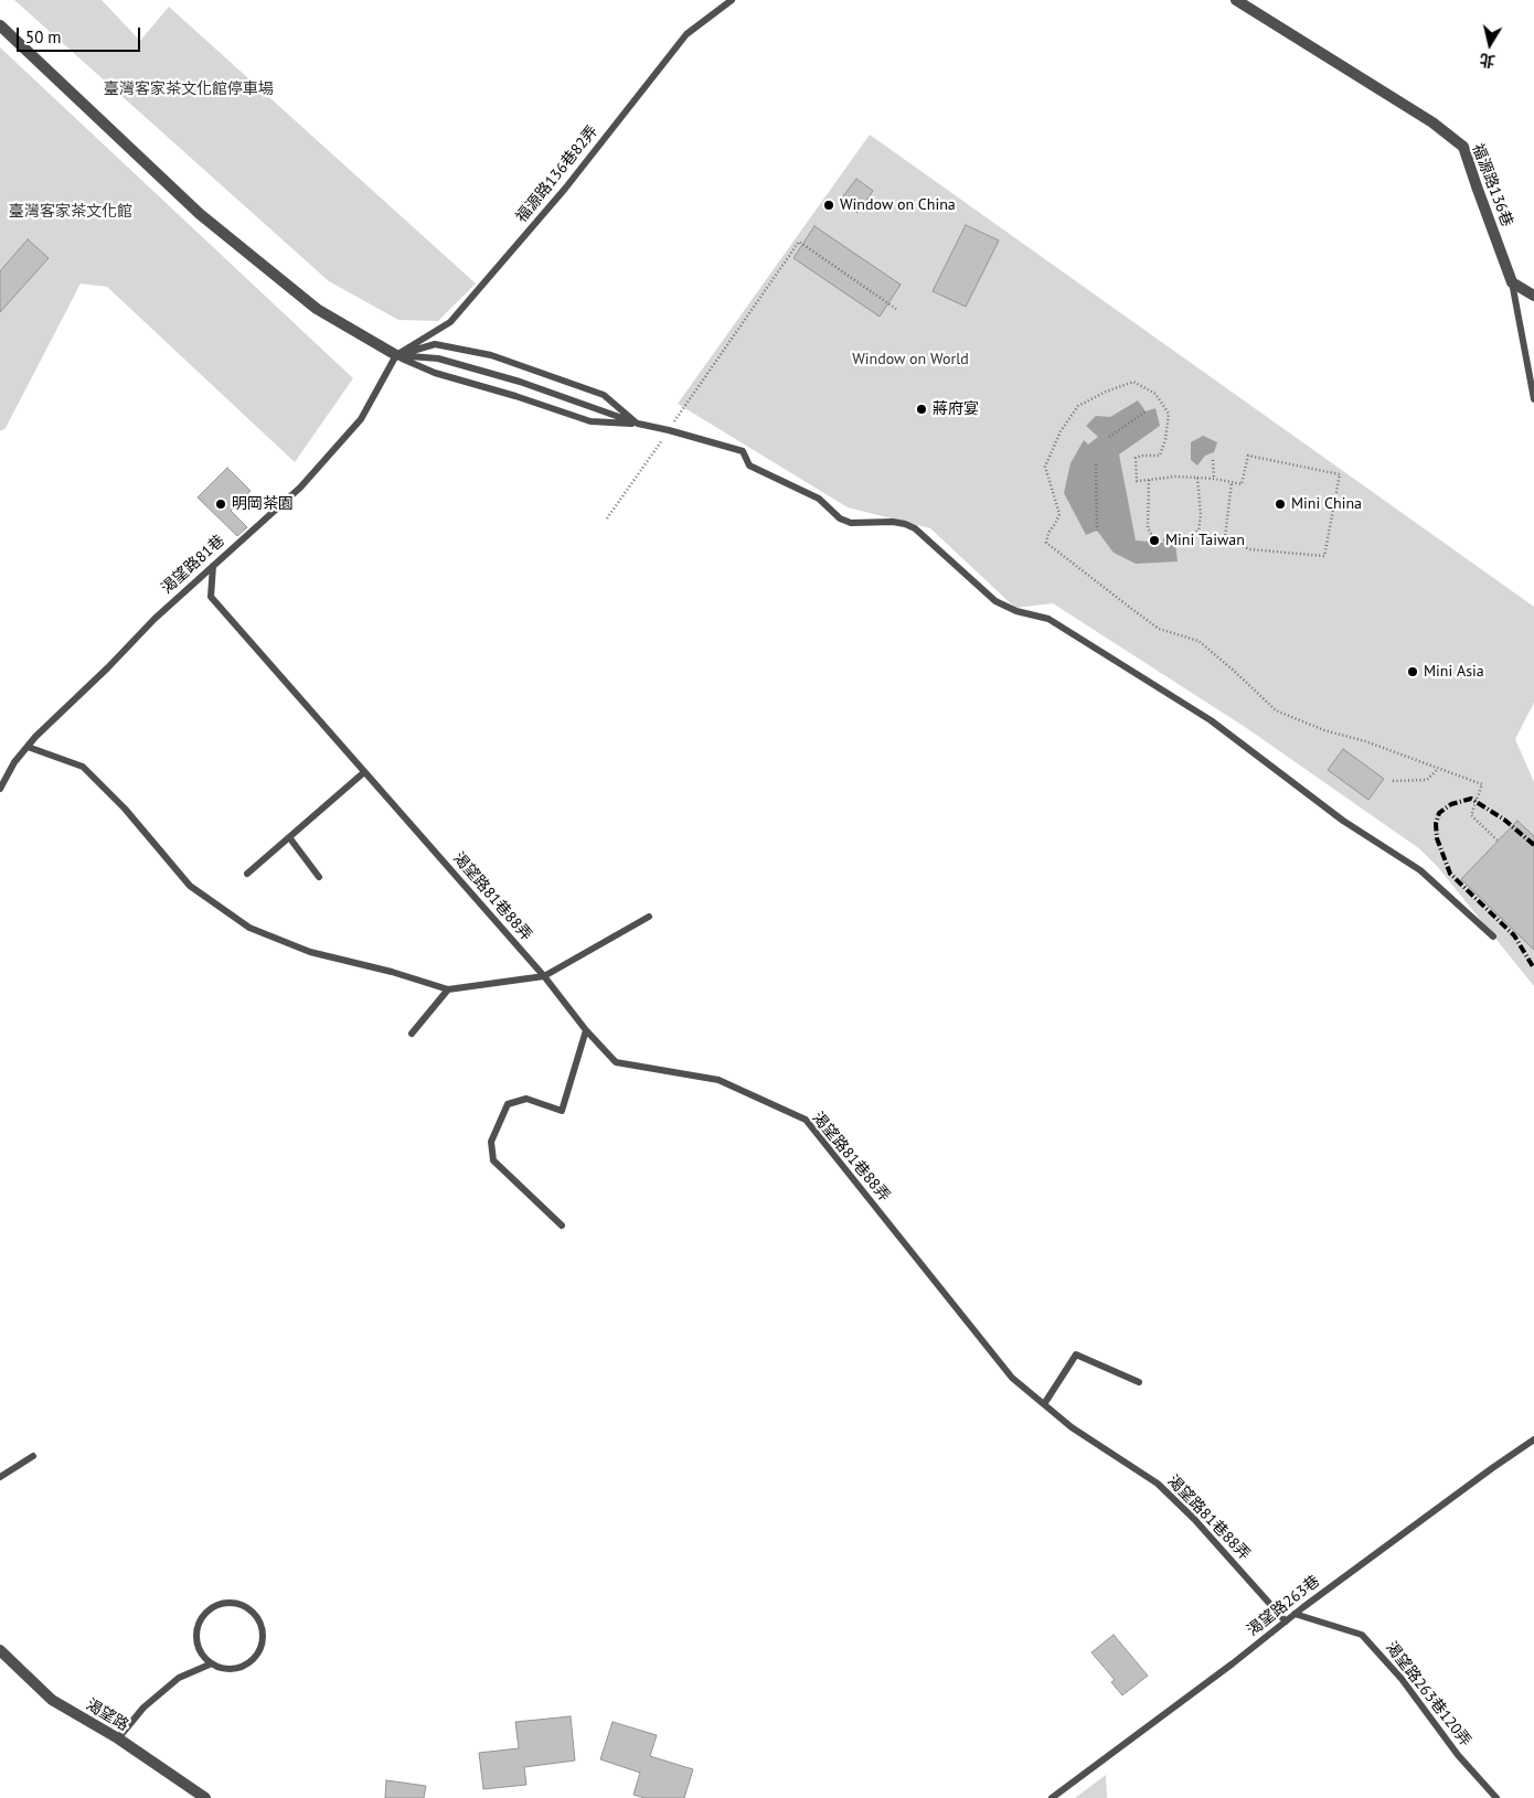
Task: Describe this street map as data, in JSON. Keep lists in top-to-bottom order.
{
  "streets": {
    "street": ["福源路136巷", "渴望路"],
    "lane": [
      "福源路136巷82弄",
      "渴望路81巷",
      "渴望路81巷88弄",
      "渴望路263巷",
      "渴望路263巷120弄"
    ]
  },
  "crossings": [
    ["福源路136巷82弄", "渴望路81巷"],
    ["渴望路81巷", "渴望路81巷88弄"],
    ["渴望路81巷88弄", "渴望路263巷"],
    ["渴望路263巷", "渴望路263巷120弄"]
  ],
  "parks": ["臺灣客家茶文化館停車場", "臺灣客家茶文化館", "Window on World"],
  "places": [
    "Window on China",
    "蔣府宴",
    "明岡茶園",
    "Mini China",
    "Mini Taiwan",
    "Mini Asia"
  ],
  "scale_bar": "50 m",
  "north": "bottom"
}
